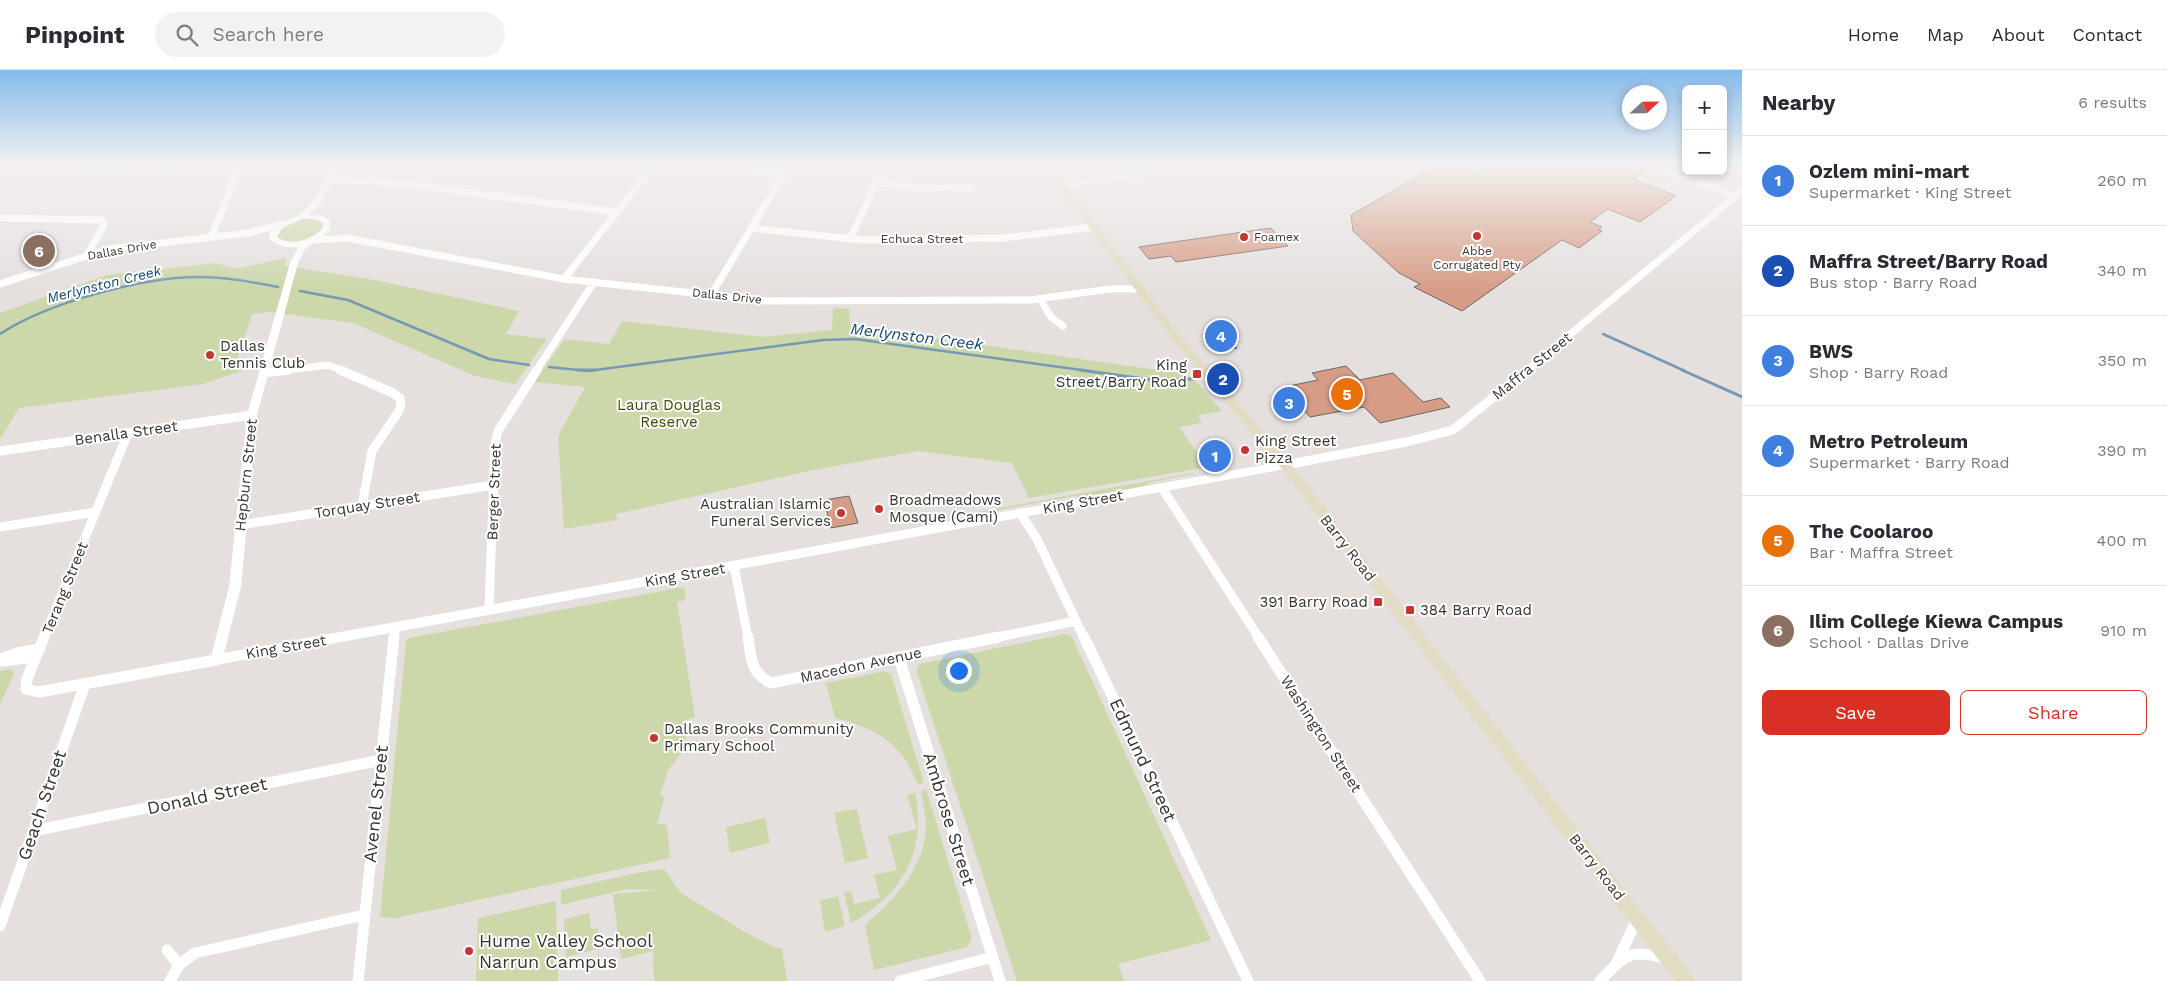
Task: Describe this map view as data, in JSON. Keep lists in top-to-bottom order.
{
  "streets": {
    "main road": ["Barry Road"],
    "street": [
      "Echuca Street",
      "Dallas Drive",
      "Maffra Street",
      "Benalla Street",
      "Hepburn Street",
      "Berger Street",
      "King Street",
      "Torquay Street",
      "Terang Street",
      "Macedon Avenue",
      "Washington Street",
      "Edmund Street",
      "Donald Street",
      "Avenel Street",
      "Geach Street",
      "Ambrose Street"
    ]
  },
  "crossings": [
    ["Echuca Street", "Barry Road"],
    ["Dallas Drive", "Hepburn Street"],
    ["Dallas Drive", "Berger Street"],
    ["Dallas Drive", "Barry Road"],
    ["Maffra Street", "King Street"],
    ["Maffra Street", "Barry Road"],
    ["Benalla Street", "Hepburn Street"],
    ["Benalla Street", "Terang Street"],
    ["Hepburn Street", "King Street"],
    ["Hepburn Street", "Torquay Street"],
    ["Berger Street", "King Street"],
    ["Berger Street", "Torquay Street"],
    ["King Street", "Barry Road"],
    ["King Street", "Terang Street"],
    ["King Street", "Macedon Avenue"],
    ["King Street", "Washington Street"],
    ["King Street", "Edmund Street"],
    ["King Street", "Avenel Street"],
    ["King Street", "Geach Street"],
    ["Terang Street", "Geach Street"],
    ["Macedon Avenue", "Edmund Street"],
    ["Macedon Avenue", "Ambrose Street"],
    ["Donald Street", "Avenel Street"],
    ["Donald Street", "Geach Street"]
  ],
  "water": ["Merlynston Creek"],
  "parks": ["Laura Douglas Reserve"],
  "places": {
    "other": [
      "Abbe Corrugated Pty",
      "Foamex",
      "Dallas Tennis Club",
      "King Street Pizza",
      "Broadmeadows Mosque (Cami)",
      "Australian Islamic Funeral Services",
      "Dallas Brooks Community Primary School",
      "Hume Valley School Narrun Campus"
    ],
    "transit": ["King Street/Barry Road", "391 Barry Road", "384 Barry Road"]
  },
  "north": "right",
  "page": {
    "header": "Pinpoint",
    "search": "Search here",
    "nav": [
      "Home",
      "Map",
      "About",
      "Contact"
    ],
    "heading": ["Nearby", "6 results"],
    "map_buttons": ["+", "−"],
    "list": [
      {
        "mark": "1",
        "name": "Ozlem mini-mart",
        "note": "Supermarket · King Street",
        "value": "260 m"
      },
      {
        "mark": "2",
        "name": "Maffra Street/Barry Road",
        "note": "Bus stop · Barry Road",
        "value": "340 m"
      },
      {
        "mark": "3",
        "name": "BWS",
        "note": "Shop · Barry Road",
        "value": "350 m"
      },
      {
        "mark": "4",
        "name": "Metro Petroleum",
        "note": "Supermarket · Barry Road",
        "value": "390 m"
      },
      {
        "mark": "5",
        "name": "The Coolaroo",
        "note": "Bar · Maffra Street",
        "value": "400 m"
      },
      {
        "mark": "6",
        "name": "Ilim College Kiewa Campus",
        "note": "School · Dallas Drive",
        "value": "910 m"
      }
    ],
    "pins": [
      "6",
      "4",
      "2",
      "5",
      "3",
      "1"
    ],
    "buttons": ["Save", "Share"]
  }
}
